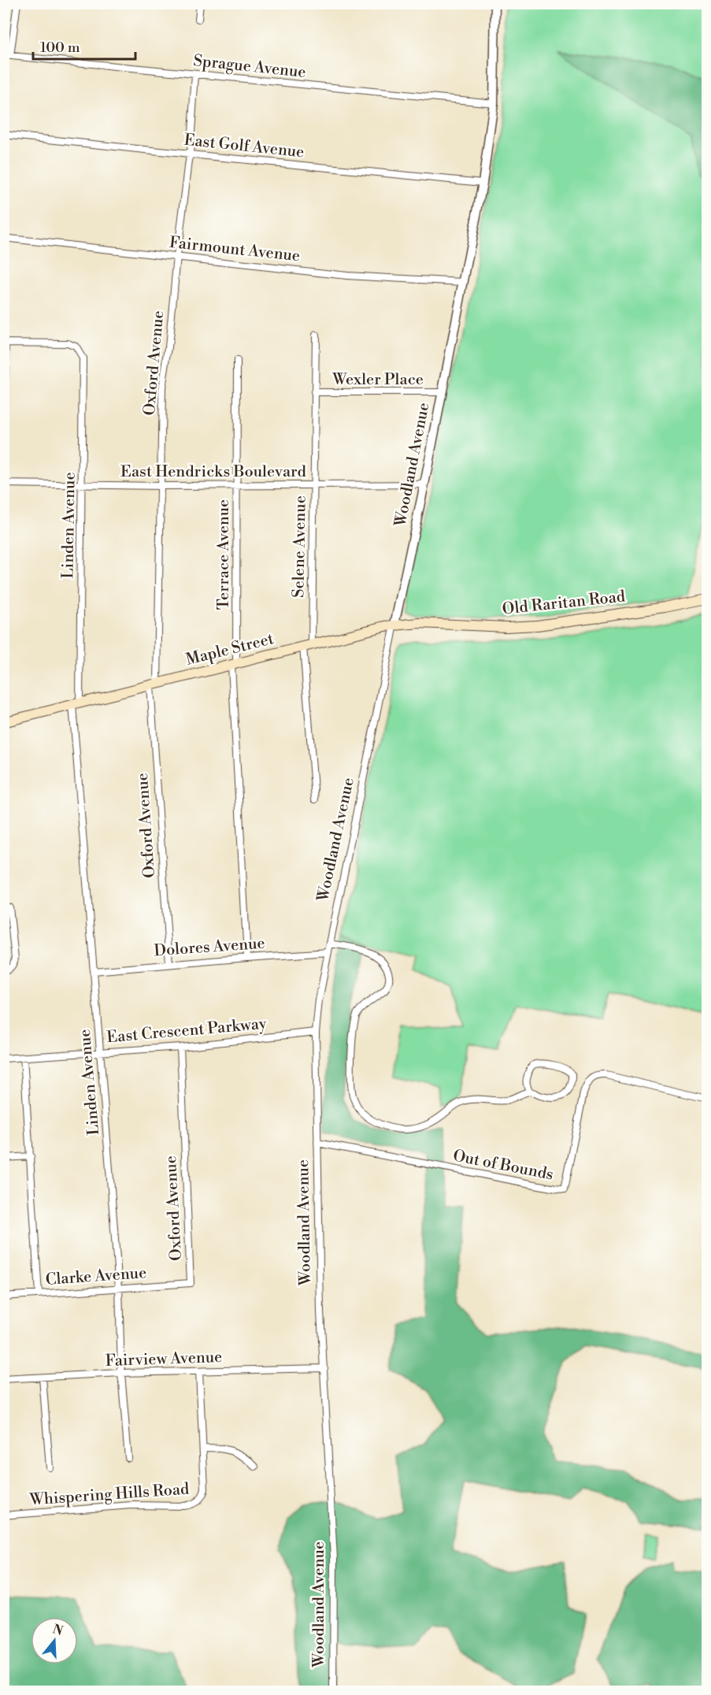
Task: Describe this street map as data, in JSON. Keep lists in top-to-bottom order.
{
  "streets": {
    "main road": ["Old Raritan Road", "Maple Street"],
    "street": [
      "Sprague Avenue",
      "East Golf Avenue",
      "Fairmount Avenue",
      "Oxford Avenue",
      "Wexler Place",
      "Woodland Avenue",
      "East Hendricks Boulevard",
      "Linden Avenue",
      "Selene Avenue",
      "Terrace Avenue",
      "Dolores Avenue",
      "East Crescent Parkway",
      "Out of Bounds",
      "Clarke Avenue",
      "Fairview Avenue",
      "Whispering Hills Road"
    ]
  },
  "crossings": [
    ["Sprague Avenue", "Oxford Avenue"],
    ["Sprague Avenue", "Woodland Avenue"],
    ["East Golf Avenue", "Oxford Avenue"],
    ["East Golf Avenue", "Woodland Avenue"],
    ["Fairmount Avenue", "Oxford Avenue"],
    ["Fairmount Avenue", "Woodland Avenue"],
    ["Oxford Avenue", "East Hendricks Boulevard"],
    ["Oxford Avenue", "Maple Street"],
    ["Oxford Avenue", "Dolores Avenue"],
    ["Oxford Avenue", "East Crescent Parkway"],
    ["Oxford Avenue", "Clarke Avenue"],
    ["Wexler Place", "Woodland Avenue"],
    ["Wexler Place", "Selene Avenue"],
    ["Woodland Avenue", "East Hendricks Boulevard"],
    ["Woodland Avenue", "Old Raritan Road"],
    ["Woodland Avenue", "Maple Street"],
    ["Woodland Avenue", "Dolores Avenue"],
    ["Woodland Avenue", "East Crescent Parkway"],
    ["Woodland Avenue", "Out of Bounds"],
    ["Woodland Avenue", "Fairview Avenue"],
    ["East Hendricks Boulevard", "Linden Avenue"],
    ["East Hendricks Boulevard", "Selene Avenue"],
    ["East Hendricks Boulevard", "Terrace Avenue"],
    ["Linden Avenue", "Maple Street"],
    ["Linden Avenue", "Dolores Avenue"],
    ["Linden Avenue", "East Crescent Parkway"],
    ["Linden Avenue", "Clarke Avenue"],
    ["Linden Avenue", "Fairview Avenue"],
    ["Selene Avenue", "Maple Street"],
    ["Terrace Avenue", "Maple Street"],
    ["Terrace Avenue", "Dolores Avenue"],
    ["Old Raritan Road", "Maple Street"],
    ["Fairview Avenue", "Whispering Hills Road"]
  ],
  "scale_bar": "100 m",
  "north": "top"
}
